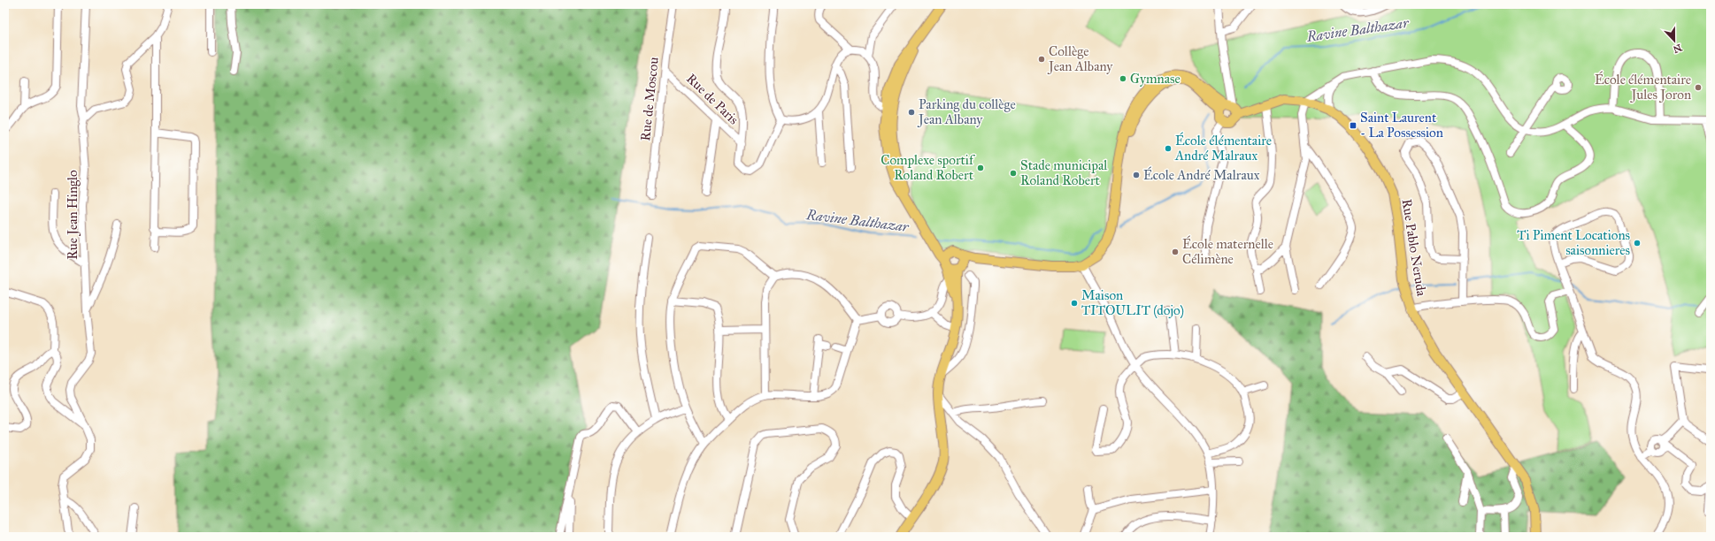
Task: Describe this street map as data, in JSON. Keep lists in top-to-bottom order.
{
  "streets": {
    "main road": ["Rue Pablo Neruda"],
    "street": ["Rue de Moscou", "Rue de Paris", "Rue Jean Hinglo"]
  },
  "crossings": [
    ["Rue de Moscou", "Rue de Paris"]
  ],
  "water": ["Ravine Balthazar"],
  "places": {
    "other": [
      "Collège Jean Albany",
      "Gymnase",
      "École élémentaire Jules Joron",
      "Parking du collège Jean Albany",
      "École élémentaire André Malraux",
      "Complexe sportif Roland Robert",
      "Stade municipal Roland Robert",
      "École André Malraux",
      "Ti Piment Locations saisonnieres",
      "École maternelle Célimène",
      "Maison TITOULIT (dojo)"
    ],
    "transit": ["Saint Laurent - La Possession"]
  },
  "north": "bottom"
}
